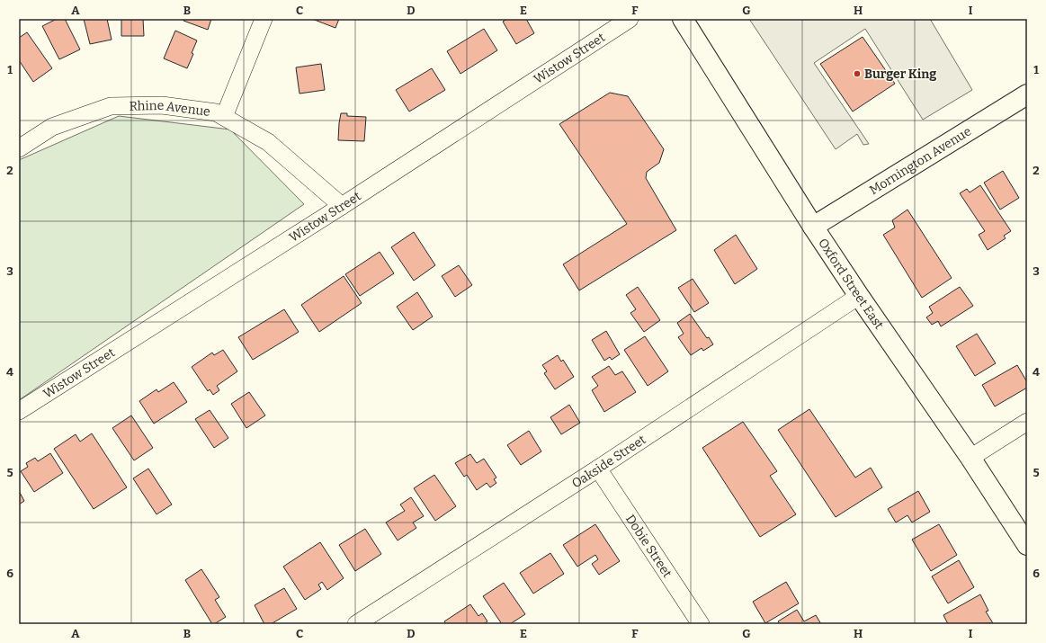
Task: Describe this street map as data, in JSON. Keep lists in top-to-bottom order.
{
  "streets": {
    "main road": ["Mornington Avenue", "Oxford Street East"],
    "street": [
      "Wistow Street",
      "Rhine Avenue",
      "Oakside Street",
      "Dobie Street"
    ]
  },
  "crossings": [
    ["Wistow Street", "Rhine Avenue"],
    ["Mornington Avenue", "Oxford Street East"],
    ["Oxford Street East", "Oakside Street"],
    ["Oakside Street", "Dobie Street"]
  ],
  "places": ["Burger King"],
  "grid": {
    "columns": [
      "A",
      "B",
      "C",
      "D",
      "E",
      "F",
      "G",
      "H",
      "I"
    ],
    "rows": [
      "1",
      "2",
      "3",
      "4",
      "5",
      "6"
    ]
  }
}
